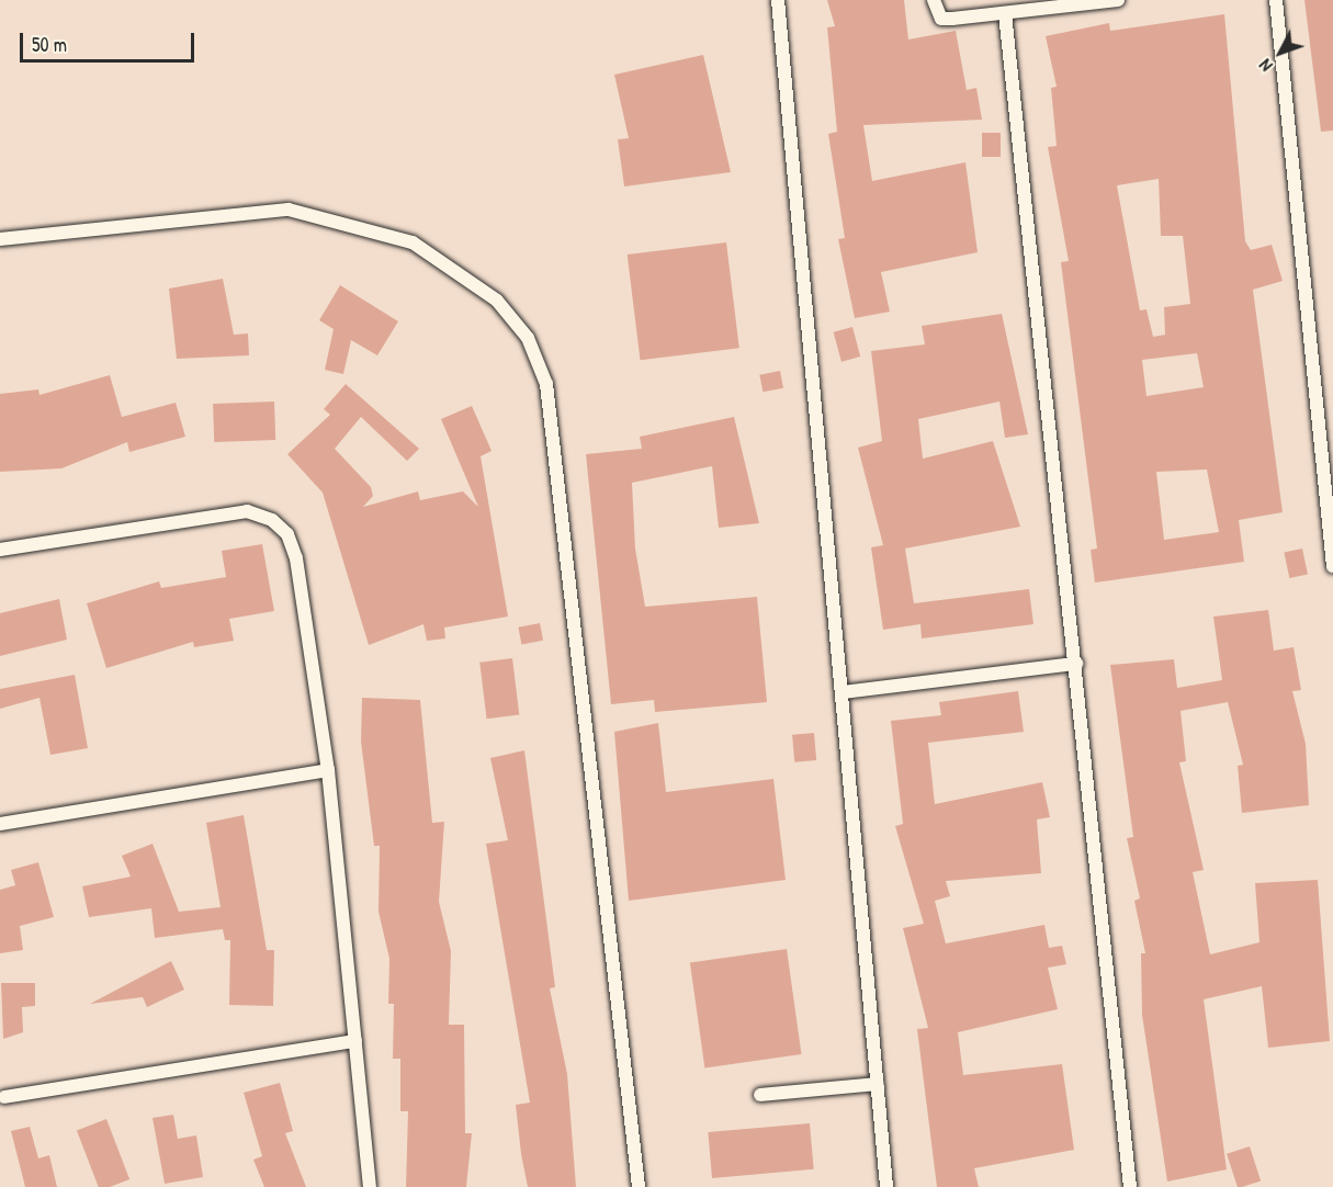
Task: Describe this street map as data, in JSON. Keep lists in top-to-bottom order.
{
  "scale_bar": "50 m",
  "north": "bottom left"
}
